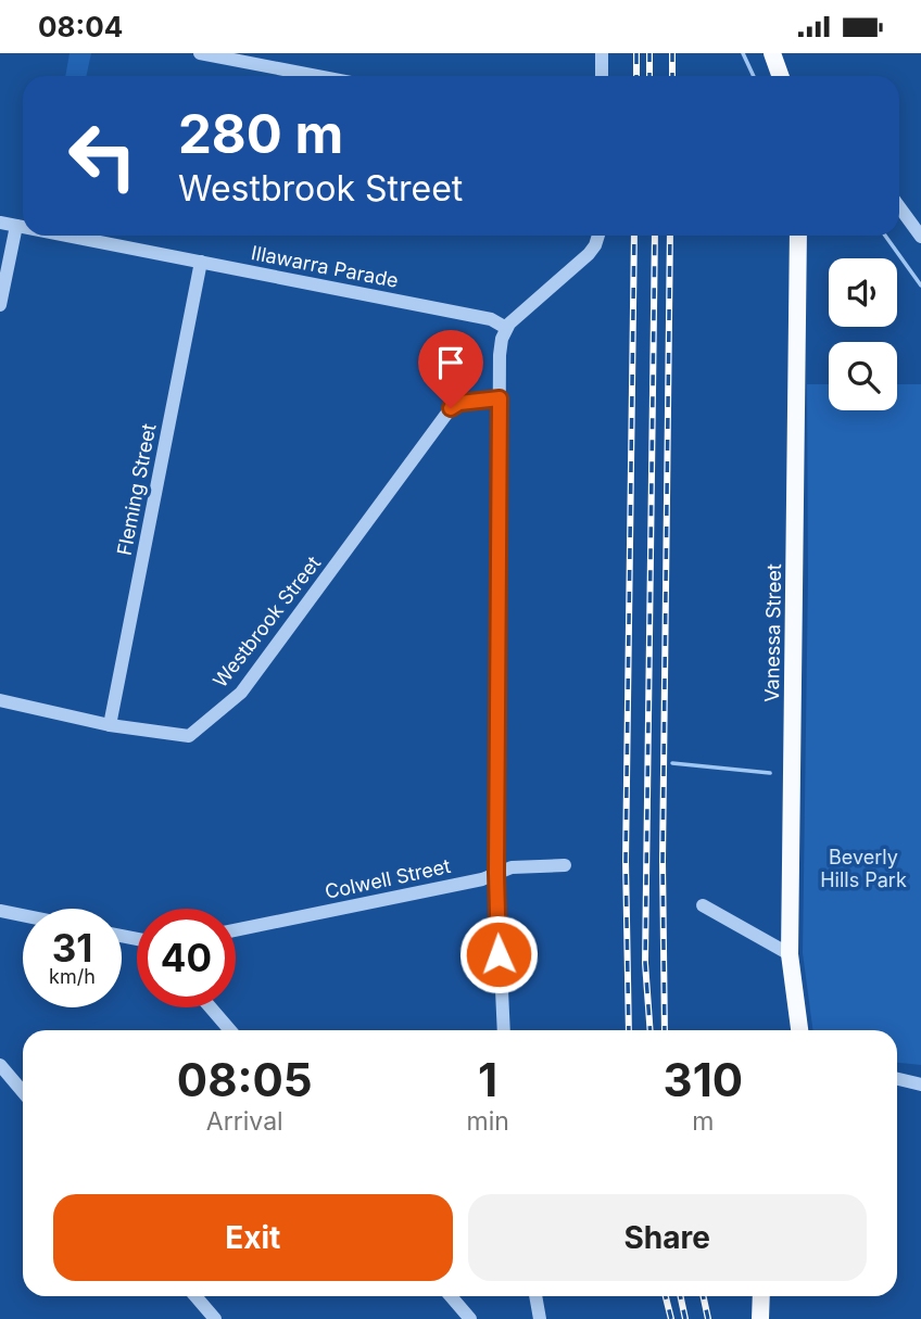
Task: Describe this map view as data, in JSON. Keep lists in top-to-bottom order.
{
  "streets": {
    "main road": ["Vanessa Street"],
    "street": [
      "Illawarra Parade",
      "Fleming Street",
      "Westbrook Street",
      "Colwell Street"
    ]
  },
  "crossings": [
    ["Illawarra Parade", "Fleming Street"],
    ["Fleming Street", "Westbrook Street"]
  ],
  "parks": ["Beverly Hills Park"],
  "page": {
    "status": "08:04",
    "turn": ["280 m", "Westbrook Street"],
    "speed": "31 km/h",
    "limit": "40",
    "eta": [
      "08:05",
      "Arrival",
      "1",
      "min",
      "310",
      "m"
    ],
    "buttons": ["Exit", "Share"]
  }
}
